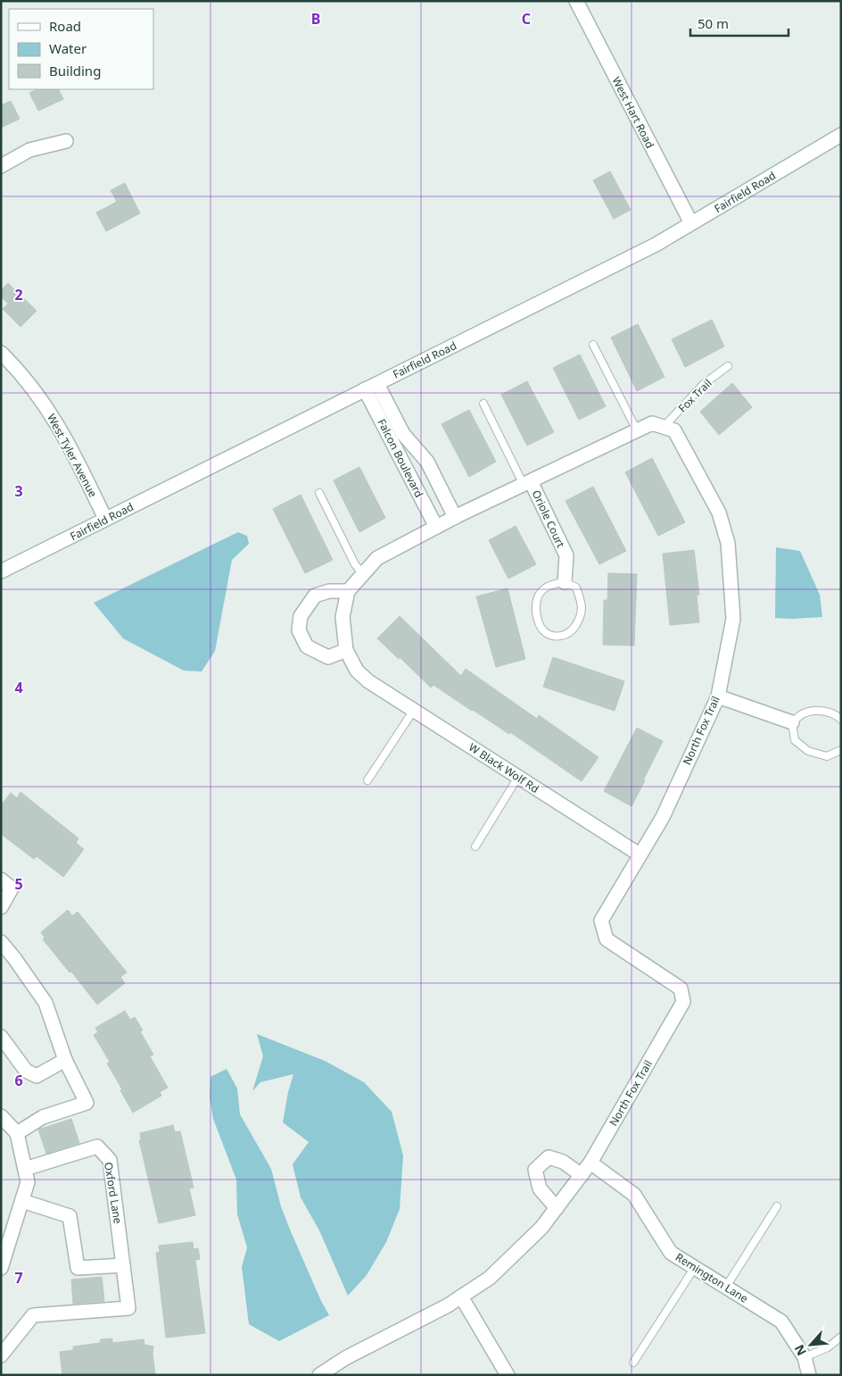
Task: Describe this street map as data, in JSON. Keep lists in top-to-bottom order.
{
  "streets": {
    "street": [
      "West Hart Road",
      "Fairfield Road",
      "West Tyler Avenue",
      "Falcon Boulevard",
      "Oriole Court",
      "North Fox Trail",
      "W Black Wolf Rd",
      "Oxford Lane",
      "Remington Lane"
    ],
    "lane": ["Fox Trail"]
  },
  "crossings": [
    ["West Hart Road", "Fairfield Road"],
    ["Fairfield Road", "West Tyler Avenue"],
    ["Fairfield Road", "Falcon Boulevard"],
    ["Fox Trail", "North Fox Trail"],
    ["North Fox Trail", "W Black Wolf Rd"],
    ["North Fox Trail", "Remington Lane"]
  ],
  "legend": ["Road", "Water", "Building"],
  "scale_bar": "50 m",
  "north": "bottom left",
  "grid": {
    "columns": ["B", "C"],
    "rows": [
      "2",
      "3",
      "4",
      "5",
      "6",
      "7"
    ]
  }
}
